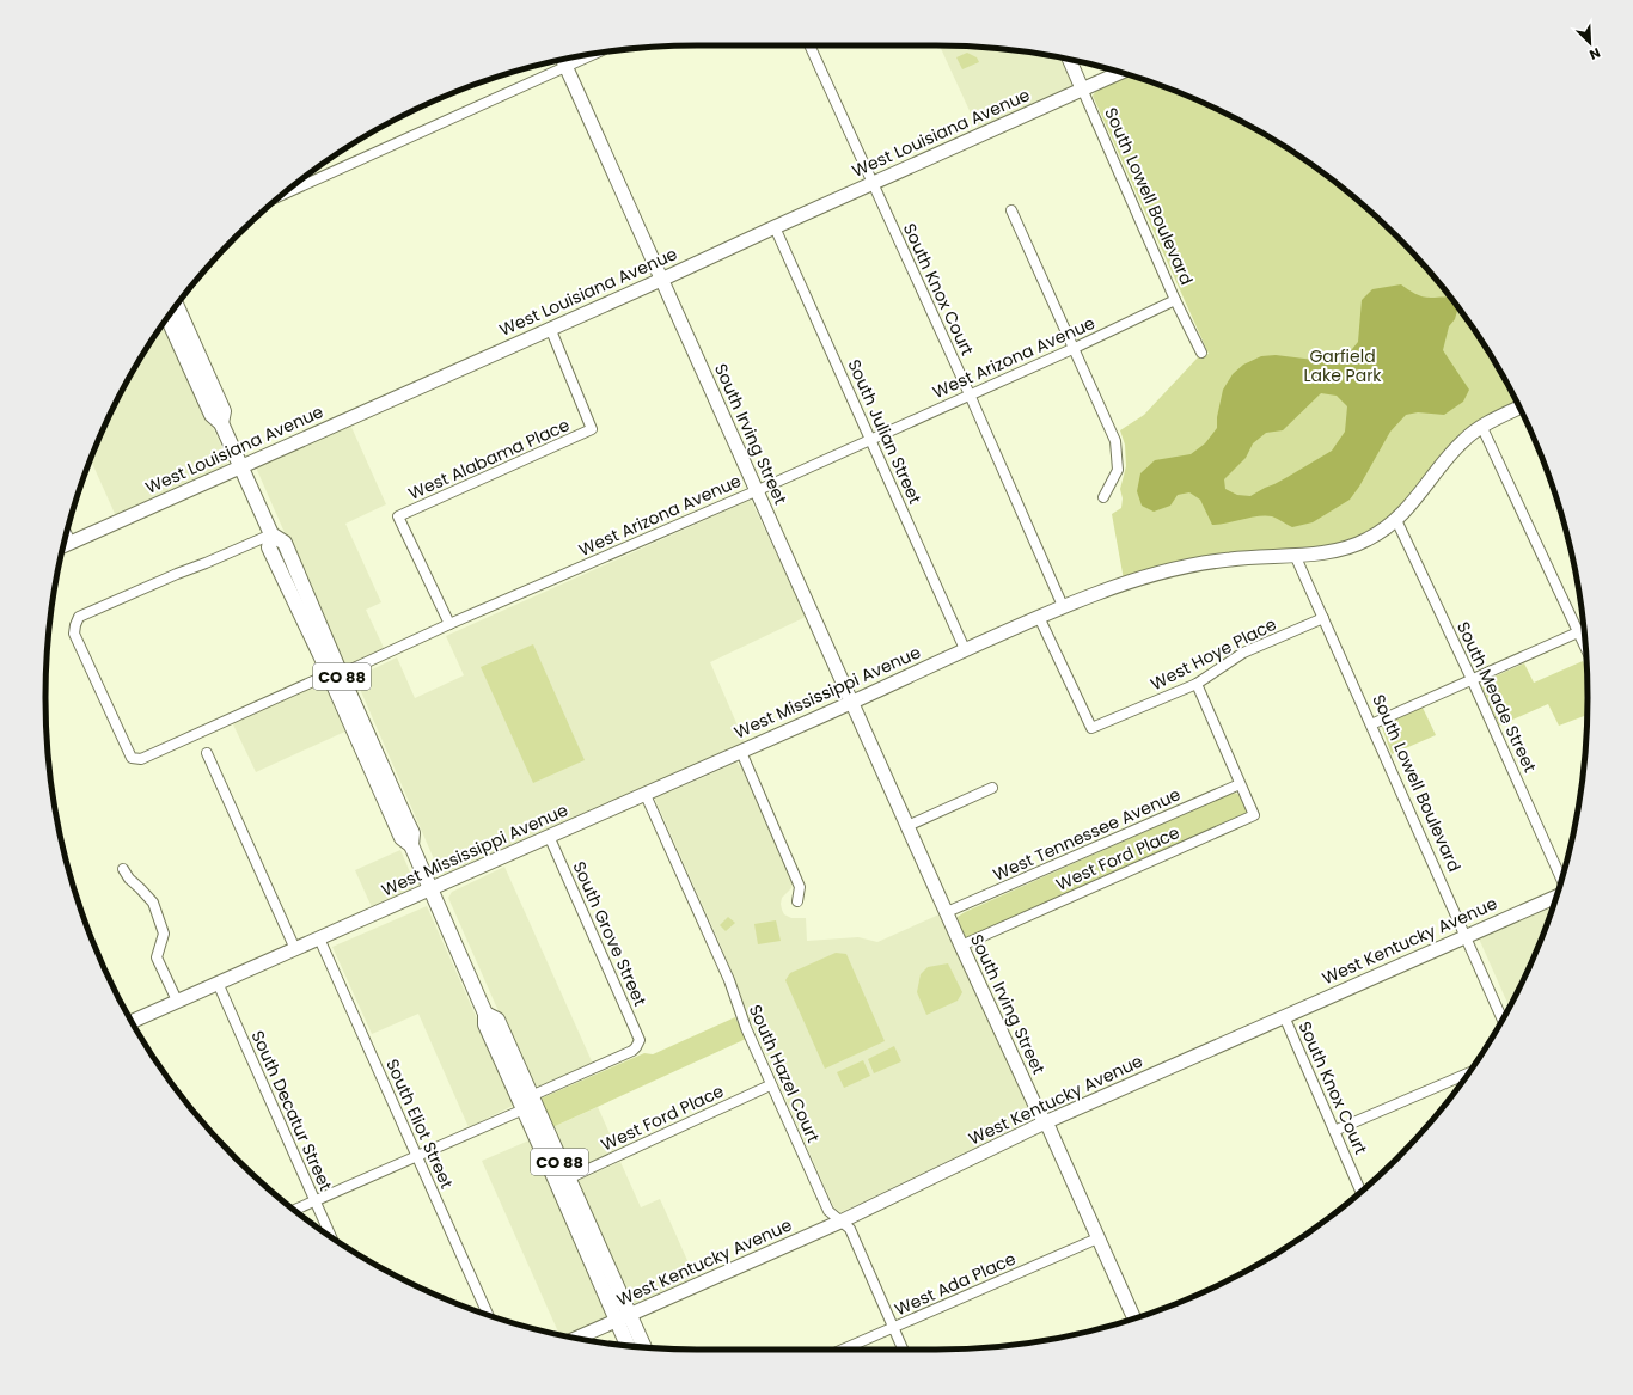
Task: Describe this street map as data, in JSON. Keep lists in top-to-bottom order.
{
  "streets": {
    "main road": ["CO 88"],
    "street": [
      "West Louisiana Avenue",
      "South Lowell Boulevard",
      "South Knox Court",
      "West Arizona Avenue",
      "South Julian Street",
      "South Irving Street",
      "West Alabama Place",
      "West Hoye Place",
      "West Mississippi Avenue",
      "South Meade Street",
      "West Tennessee Avenue",
      "West Ford Place",
      "South Grove Street",
      "West Kentucky Avenue",
      "South Hazel Court",
      "South Decatur Street",
      "South Eliot Street",
      "West Ada Place"
    ]
  },
  "crossings": [
    ["West Louisiana Avenue", "South Lowell Boulevard"],
    ["West Louisiana Avenue", "South Knox Court"],
    ["West Louisiana Avenue", "South Julian Street"],
    ["West Louisiana Avenue", "South Irving Street"],
    ["West Louisiana Avenue", "West Alabama Place"],
    ["West Louisiana Avenue", "CO 88"],
    ["South Lowell Boulevard", "West Arizona Avenue"],
    ["South Lowell Boulevard", "West Hoye Place"],
    ["South Lowell Boulevard", "West Mississippi Avenue"],
    ["South Lowell Boulevard", "West Kentucky Avenue"],
    ["South Knox Court", "West Arizona Avenue"],
    ["South Knox Court", "West Mississippi Avenue"],
    ["South Knox Court", "West Kentucky Avenue"],
    ["West Arizona Avenue", "South Julian Street"],
    ["West Arizona Avenue", "South Irving Street"],
    ["West Arizona Avenue", "West Alabama Place"],
    ["West Arizona Avenue", "CO 88"],
    ["South Julian Street", "West Mississippi Avenue"],
    ["South Irving Street", "West Mississippi Avenue"],
    ["South Irving Street", "West Tennessee Avenue"],
    ["South Irving Street", "West Ford Place"],
    ["South Irving Street", "West Kentucky Avenue"],
    ["South Irving Street", "West Ada Place"],
    ["West Hoye Place", "West Mississippi Avenue"],
    ["CO 88", "West Mississippi Avenue"],
    ["CO 88", "West Ford Place"],
    ["CO 88", "South Grove Street"],
    ["CO 88", "West Kentucky Avenue"],
    ["West Mississippi Avenue", "South Meade Street"],
    ["West Mississippi Avenue", "South Grove Street"],
    ["West Mississippi Avenue", "South Hazel Court"],
    ["West Mississippi Avenue", "South Decatur Street"],
    ["West Mississippi Avenue", "South Eliot Street"],
    ["West Tennessee Avenue", "West Ford Place"],
    ["West Ford Place", "South Hazel Court"],
    ["West Kentucky Avenue", "South Hazel Court"],
    ["South Hazel Court", "West Ada Place"]
  ],
  "parks": ["Garfield Lake Park"],
  "north": "bottom right"
}
